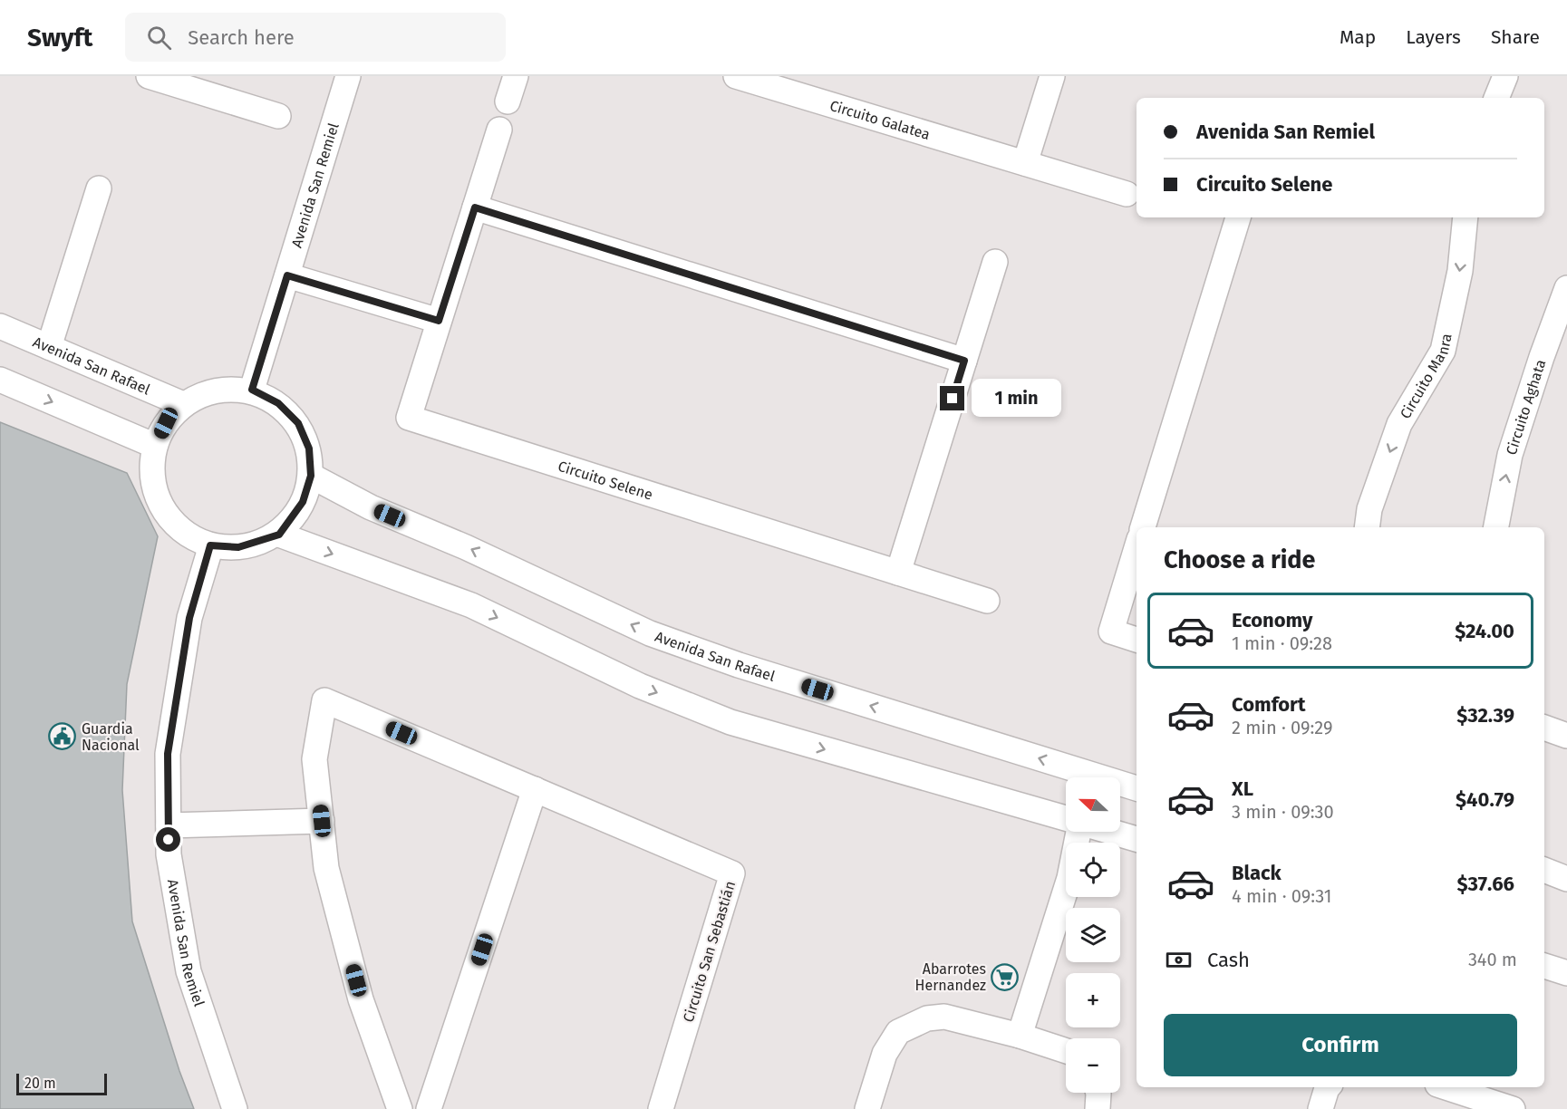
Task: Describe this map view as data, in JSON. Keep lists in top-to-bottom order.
{
  "streets": {
    "street": [
      "Circuito Galatea",
      "Avenida San Remiel",
      "Avenida San Rafael",
      "Circuito Manra",
      "Circuito Aghata",
      "Circuito Selene",
      "Circuito San Sebastián"
    ]
  },
  "crossings": [
    ["Avenida San Remiel", "Avenida San Rafael"]
  ],
  "one_way": ["Circuito Aghata"],
  "places": {
    "public building": ["Guardia Nacional"],
    "supermarket": ["Abarrotes Hernandez"]
  },
  "scale_bar": "20 m",
  "north": "left",
  "page": {
    "header": "Swyft",
    "search": "Search here",
    "nav": ["Map", "Layers", "Share"],
    "banner": ["Avenida San Remiel", "Circuito Selene"],
    "bubble": "1 min",
    "heading": "Choose a ride",
    "list": [
      {
        "name": "Economy",
        "note": "1 min · 09:28",
        "value": "$24.00"
      },
      {
        "name": "Comfort",
        "note": "2 min · 09:29",
        "value": "$32.39"
      },
      {
        "name": "XL",
        "note": "3 min · 09:30",
        "value": "$40.79"
      },
      {
        "name": "Black",
        "note": "4 min · 09:31",
        "value": "$37.66"
      }
    ],
    "map_buttons": ["+", "−"],
    "pay": ["Cash", "340 m"],
    "buttons": "Confirm",
    "scale": "20 m"
  }
}
